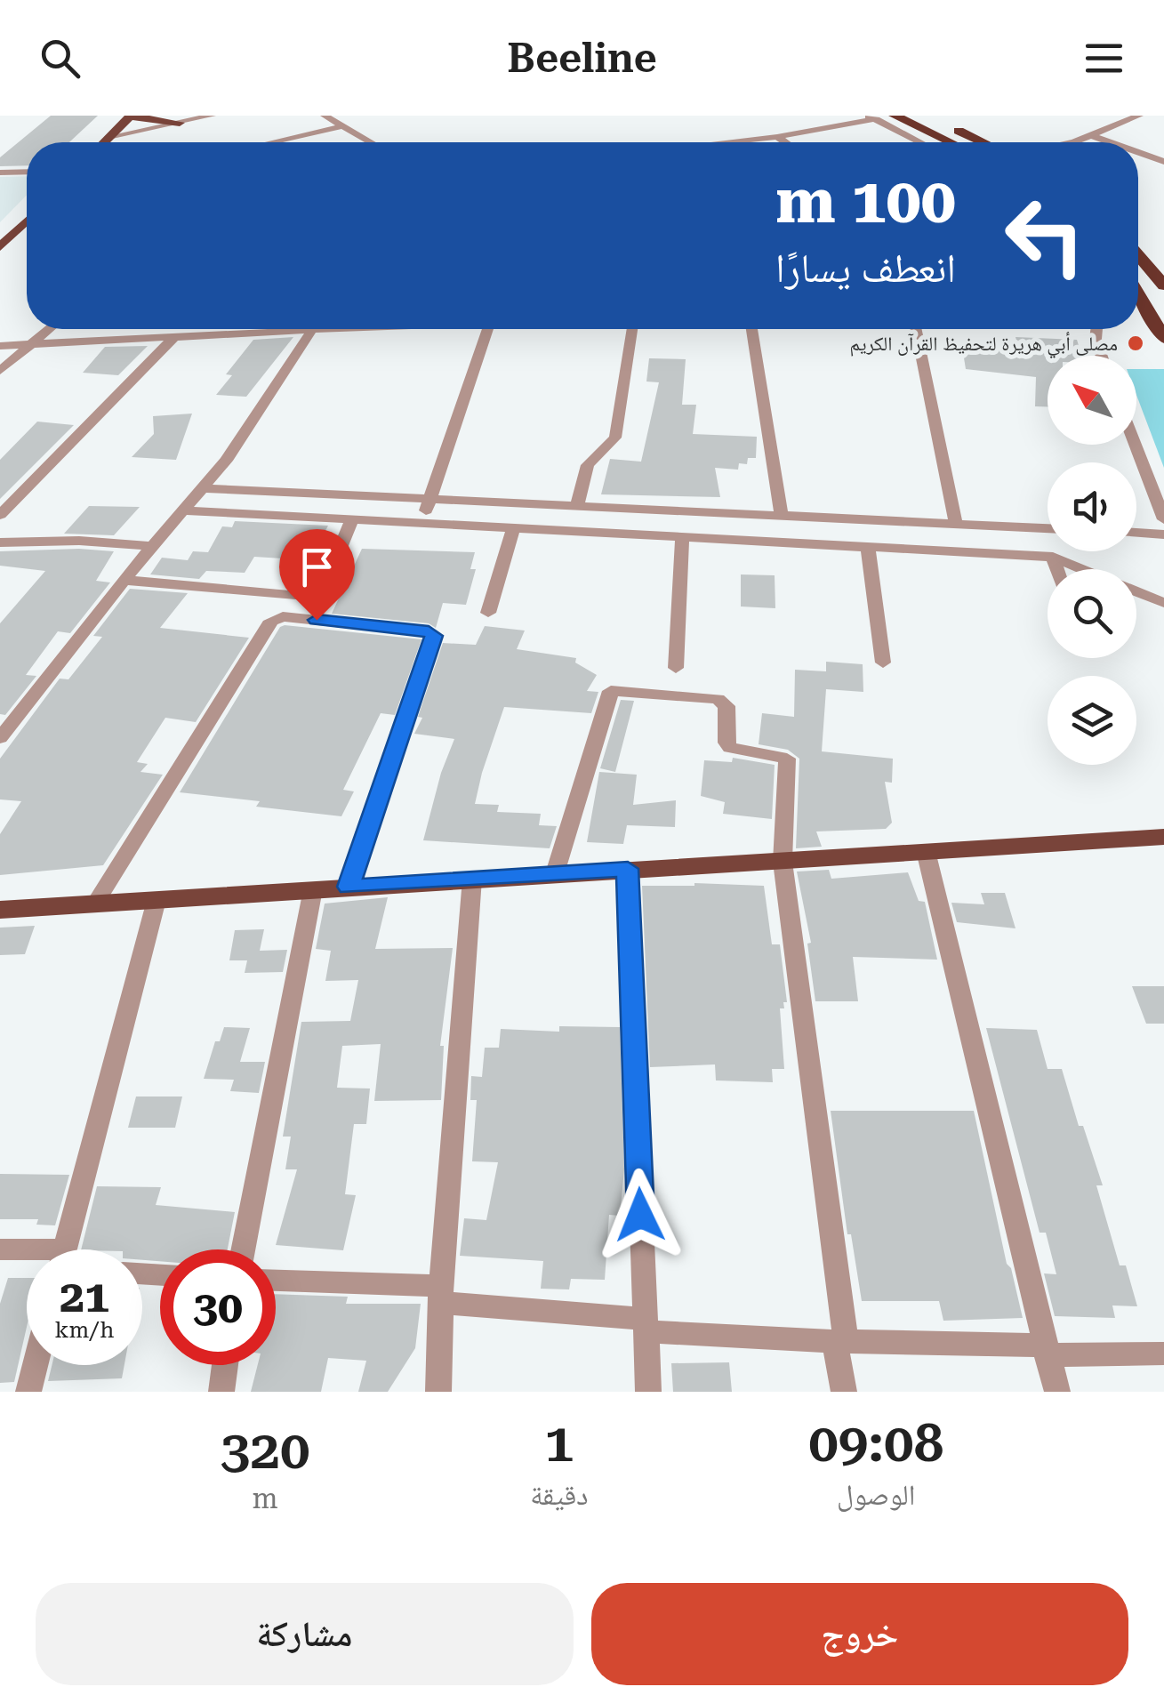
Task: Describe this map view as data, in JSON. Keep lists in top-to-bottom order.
{
  "places": ["مصلى أبي هريرة لتحفيظ القرآن الكريم"],
  "north": "top left",
  "page": {
    "header": "Beeline",
    "turn": ["100 m", "انعطف يسارًا"],
    "speed": "21 km/h",
    "limit": "30",
    "eta": [
      "09:08",
      "الوصول",
      "1",
      "دقيقة",
      "320",
      "m"
    ],
    "buttons": ["خروج", "مشاركة"]
  }
}
